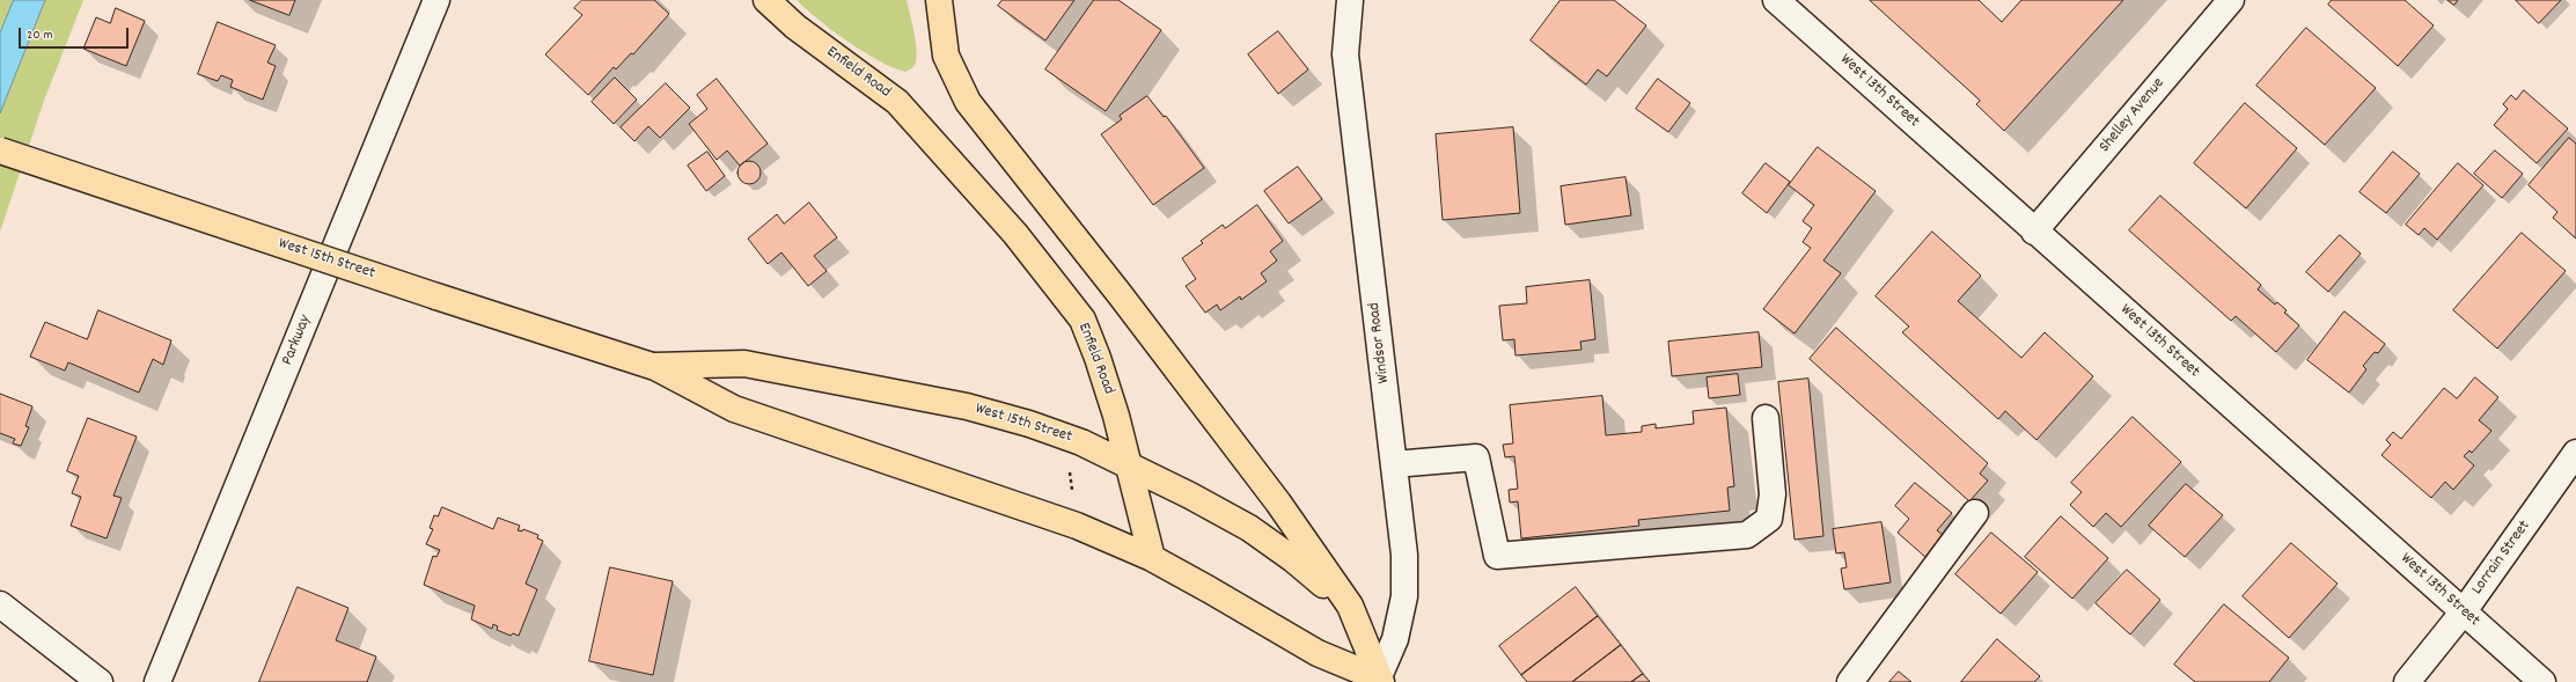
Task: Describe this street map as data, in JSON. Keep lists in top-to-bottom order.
{
  "streets": {
    "main road": ["Enfield Road", "West 15th Street"],
    "street": [
      "West 13th Street",
      "Shelley Avenue",
      "Parkway",
      "Windsor Road",
      "Lorrain Street"
    ]
  },
  "crossings": [
    ["Enfield Road", "West 15th Street"],
    ["West 13th Street", "Shelley Avenue"],
    ["West 13th Street", "Lorrain Street"]
  ],
  "scale_bar": "20 m"
}
